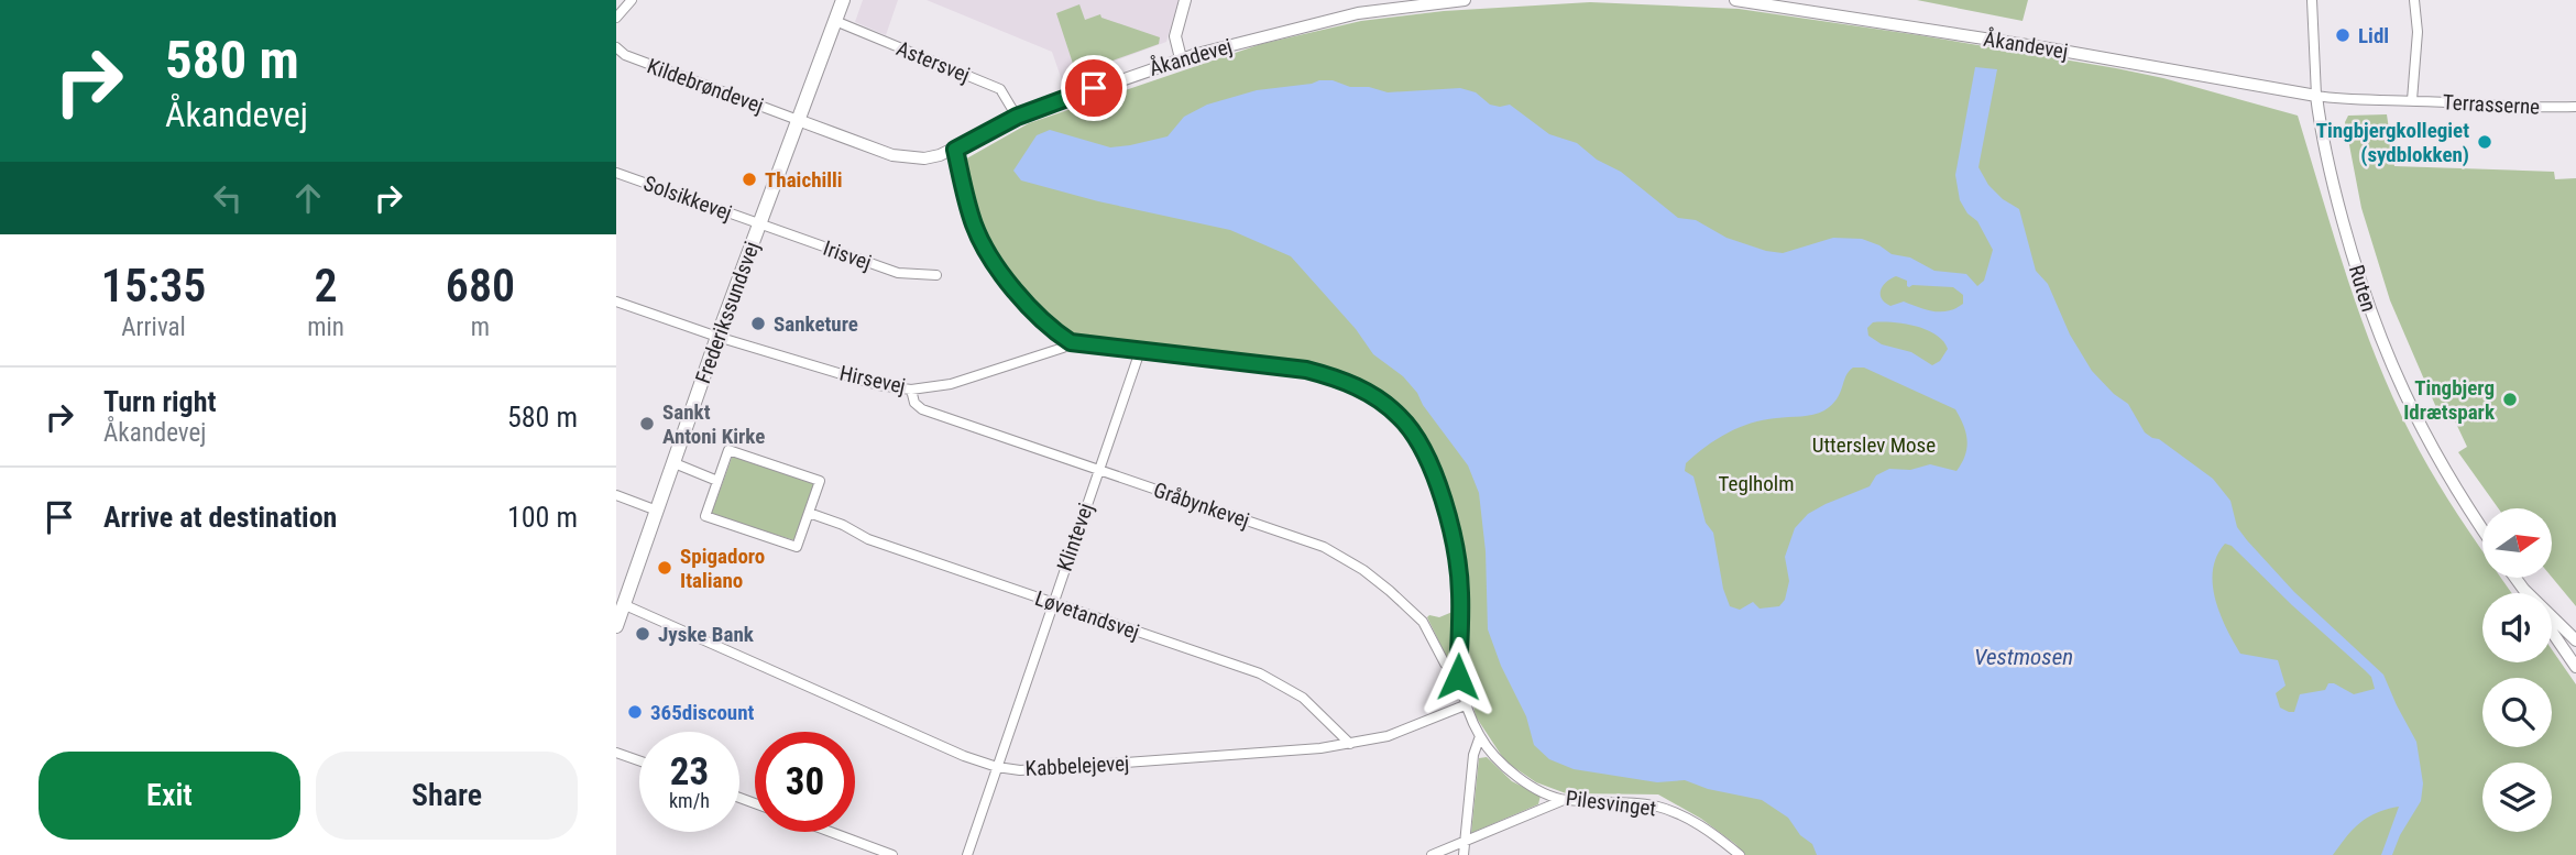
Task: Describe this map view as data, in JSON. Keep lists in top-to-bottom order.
{
  "streets": {
    "main road": ["Frederikssundsvej"],
    "street": [
      "Åkandevej",
      "Astersvej",
      "Kildebrøndevej",
      "Terrasserne",
      "Solsikkevej",
      "Irisvej",
      "Ruten",
      "Hirsevej",
      "Gråbynkevej",
      "Klintevej",
      "Løvetandsvej",
      "Kabbelejevej",
      "Pilesvinget"
    ]
  },
  "crossings": [
    ["Åkandevej", "Astersvej"],
    ["Åkandevej", "Kildebrøndevej"],
    ["Åkandevej", "Terrasserne"],
    ["Åkandevej", "Ruten"],
    ["Åkandevej", "Frederikssundsvej"],
    ["Astersvej", "Frederikssundsvej"],
    ["Kildebrøndevej", "Frederikssundsvej"],
    ["Terrasserne", "Ruten"],
    ["Solsikkevej", "Irisvej"],
    ["Solsikkevej", "Frederikssundsvej"],
    ["Irisvej", "Frederikssundsvej"],
    ["Frederikssundsvej", "Hirsevej"],
    ["Frederikssundsvej", "Kabbelejevej"],
    ["Hirsevej", "Gråbynkevej"],
    ["Hirsevej", "Pilesvinget"],
    ["Gråbynkevej", "Klintevej"],
    ["Gråbynkevej", "Pilesvinget"],
    ["Klintevej", "Løvetandsvej"],
    ["Klintevej", "Kabbelejevej"],
    ["Klintevej", "Pilesvinget"],
    ["Løvetandsvej", "Kabbelejevej"],
    ["Kabbelejevej", "Pilesvinget"]
  ],
  "water": ["Vestmosen"],
  "parks": ["Utterslev Mose", "Teglholm"],
  "places": [
    "Lidl",
    "Tingbjergkollegiet (sydblokken)",
    "Thaichilli",
    "Sanketure",
    "Tingbjerg Idrætspark",
    "Sankt Antoni Kirke",
    "Spigadoro Italiano",
    "Jyske Bank",
    "365discount"
  ],
  "north": "right",
  "page": {
    "turn": ["580 m", "Åkandevej"],
    "eta": [
      "15:35",
      "Arrival",
      "2",
      "min",
      "680",
      "m"
    ],
    "list": [
      {
        "name": "Turn right",
        "note": "Åkandevej",
        "value": "580 m"
      },
      {
        "name": "Arrive at destination",
        "value": "100 m"
      }
    ],
    "speed": "23 km/h",
    "limit": "30",
    "buttons": ["Exit", "Share"]
  }
}
